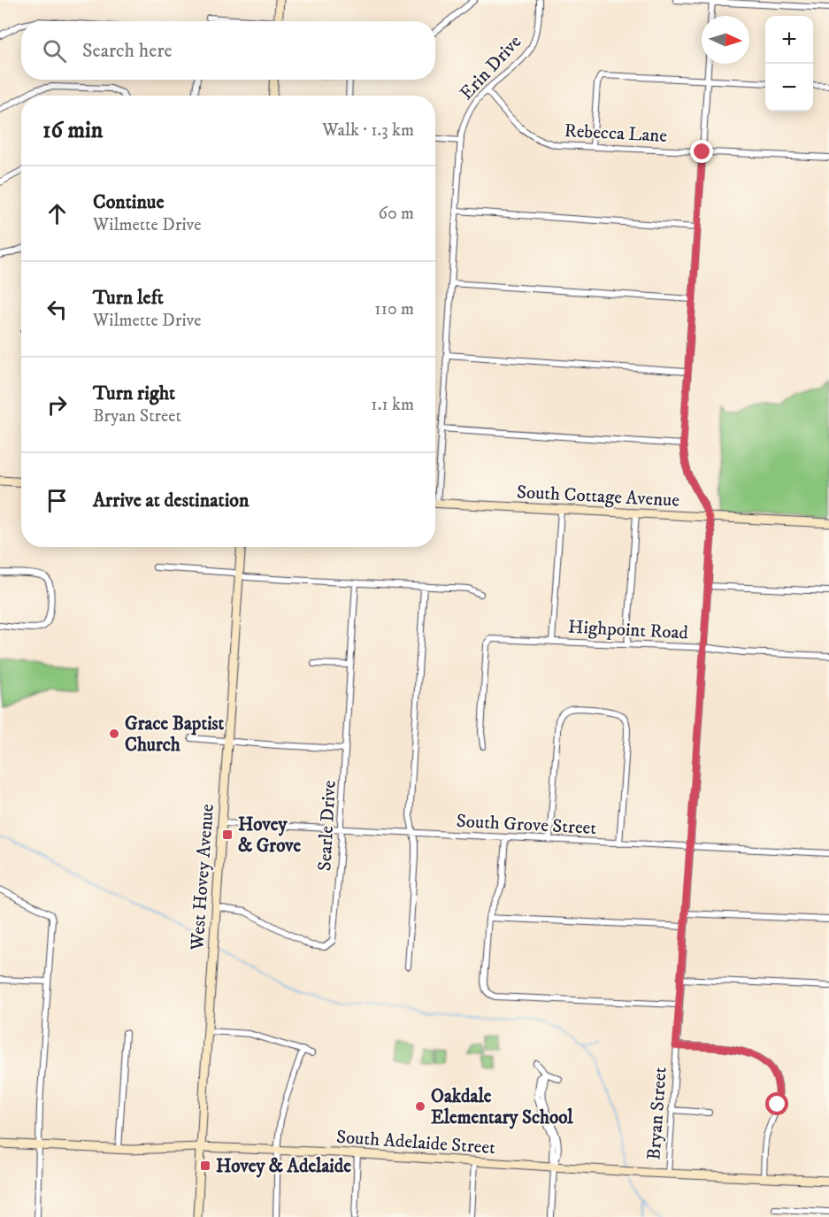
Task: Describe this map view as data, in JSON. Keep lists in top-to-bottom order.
{
  "streets": {
    "main road": ["South Cottage Avenue", "West Hovey Avenue", "South Adelaide Street"],
    "street": [
      "Erin Drive",
      "Rebecca Lane",
      "Highpoint Road",
      "South Grove Street",
      "Searle Drive",
      "Bryan Street"
    ]
  },
  "crossings": [
    ["Erin Drive", "Rebecca Lane"],
    ["Rebecca Lane", "Bryan Street"],
    ["South Cottage Avenue", "Bryan Street"],
    ["Highpoint Road", "Bryan Street"],
    ["South Grove Street", "Searle Drive"],
    ["South Grove Street", "West Hovey Avenue"],
    ["South Grove Street", "Bryan Street"],
    ["Searle Drive", "West Hovey Avenue"],
    ["West Hovey Avenue", "South Adelaide Street"],
    ["Bryan Street", "South Adelaide Street"]
  ],
  "places": {
    "other": ["Grace Baptist Church", "Oakdale Elementary School"],
    "transit": ["Hovey & Grove", "Hovey & Adelaide"]
  },
  "north": "right",
  "page": {
    "map_buttons": ["+", "−"],
    "search": "Search here",
    "heading": ["16 min", "Walk · 1.3 km"],
    "list": [
      ["Continue", "Wilmette Drive", "60 m"],
      ["Turn left", "Wilmette Drive", "110 m"],
      ["Turn right", "Bryan Street", "1.1 km"],
      "Arrive at destination"
    ]
  }
}
